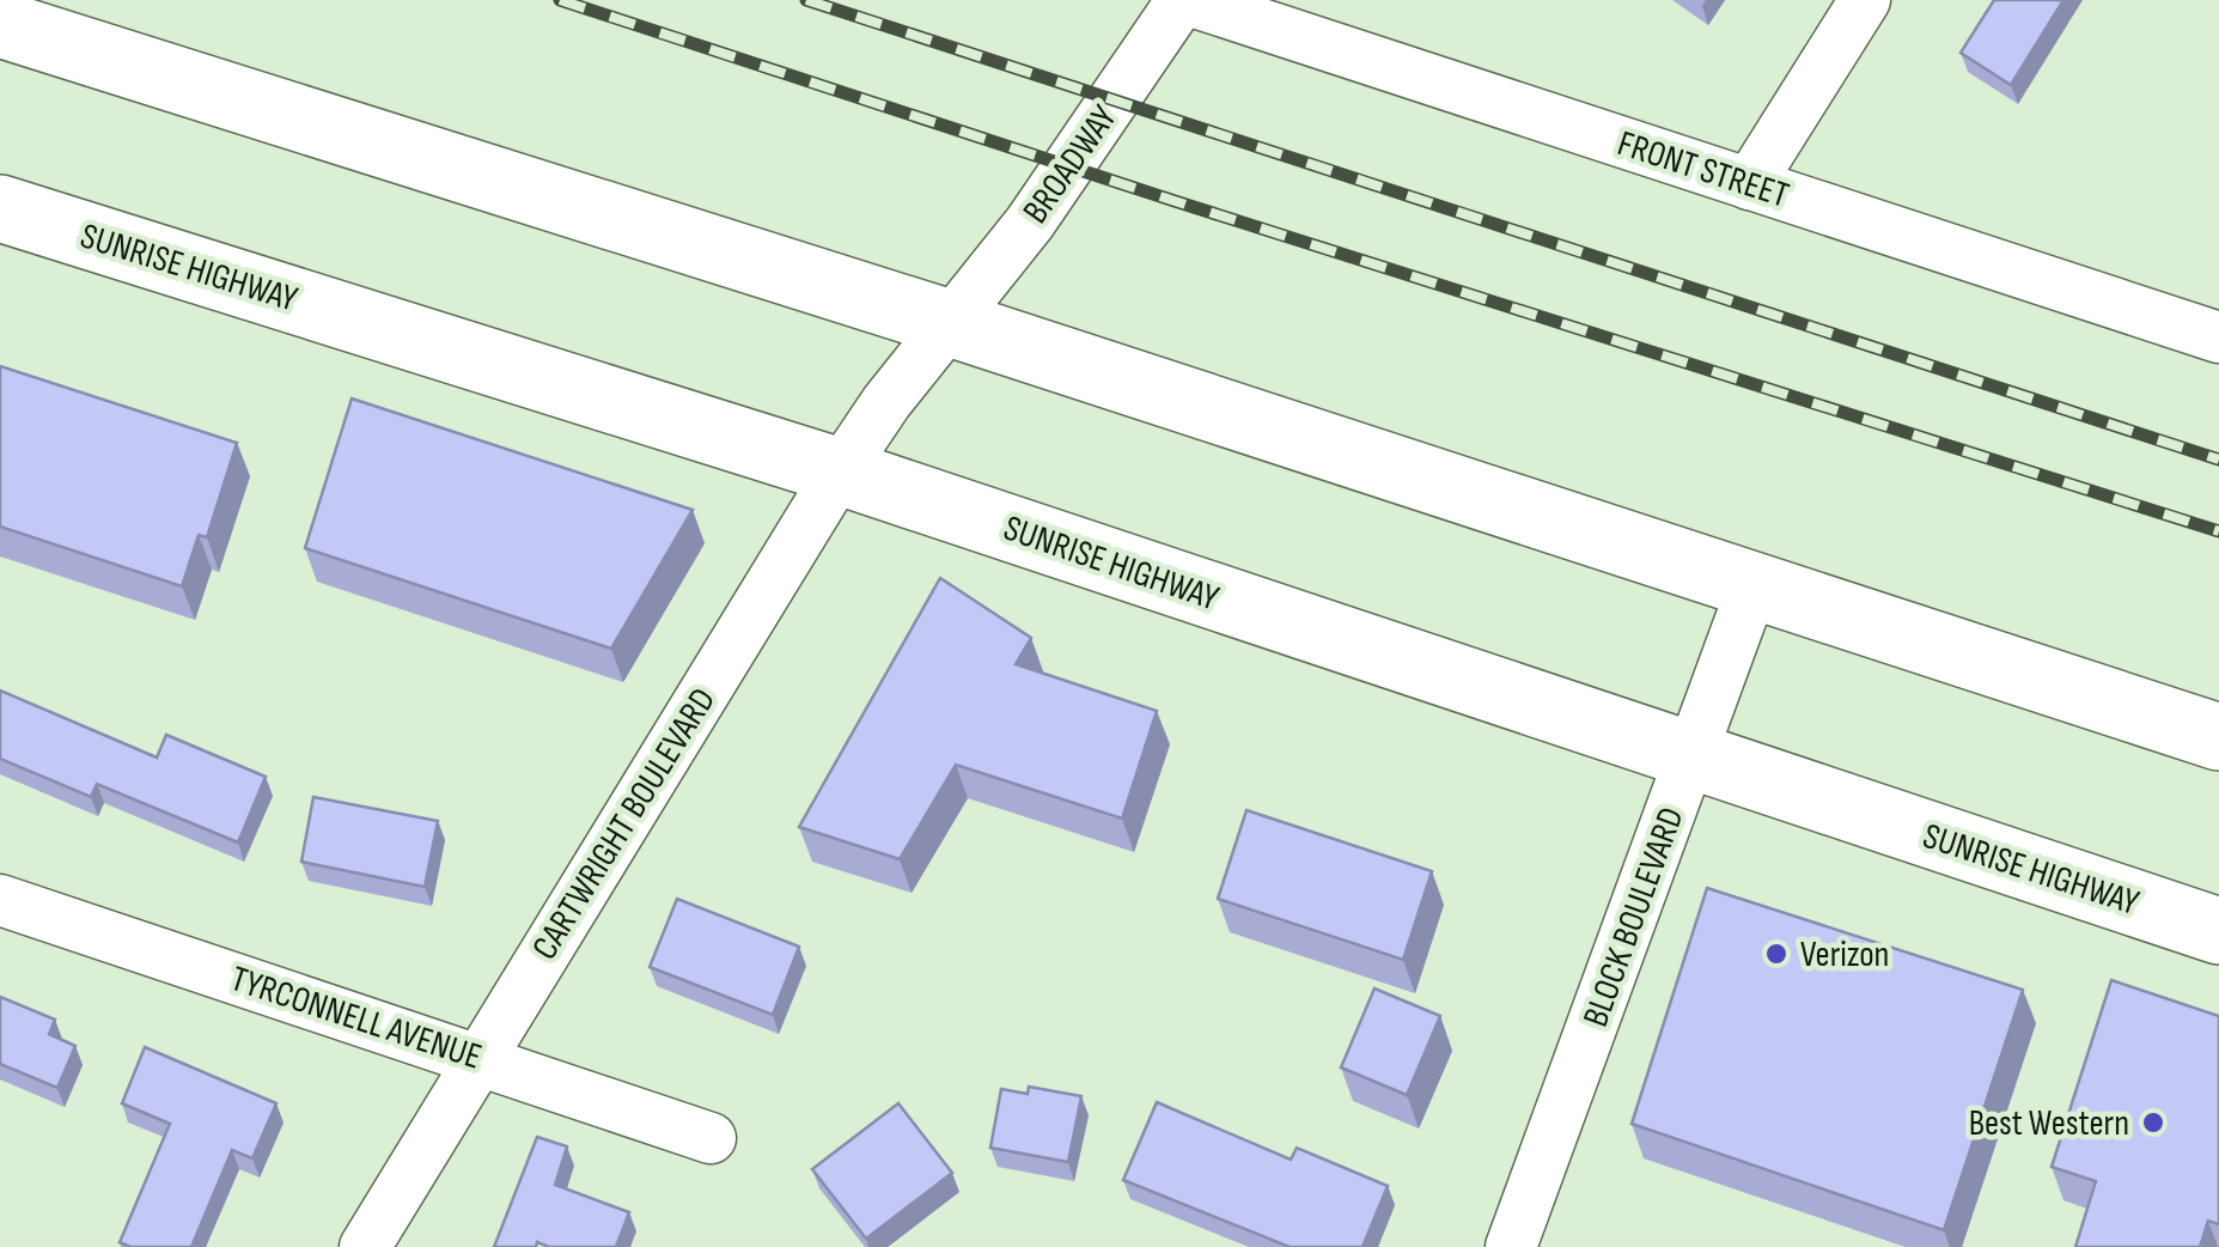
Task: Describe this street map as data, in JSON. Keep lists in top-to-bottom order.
{
  "streets": {
    "highway": ["SUNRISE HIGHWAY"],
    "street": [
      "BROADWAY",
      "FRONT STREET",
      "CARTWRIGHT BOULEVARD",
      "BLOCK BOULEVARD",
      "TYRCONNELL AVENUE"
    ]
  },
  "crossings": [
    ["BROADWAY", "FRONT STREET"],
    ["BROADWAY", "CARTWRIGHT BOULEVARD"],
    ["SUNRISE HIGHWAY", "CARTWRIGHT BOULEVARD"],
    ["SUNRISE HIGHWAY", "BLOCK BOULEVARD"],
    ["CARTWRIGHT BOULEVARD", "TYRCONNELL AVENUE"]
  ],
  "places": ["Verizon", "Best Western"]
}
